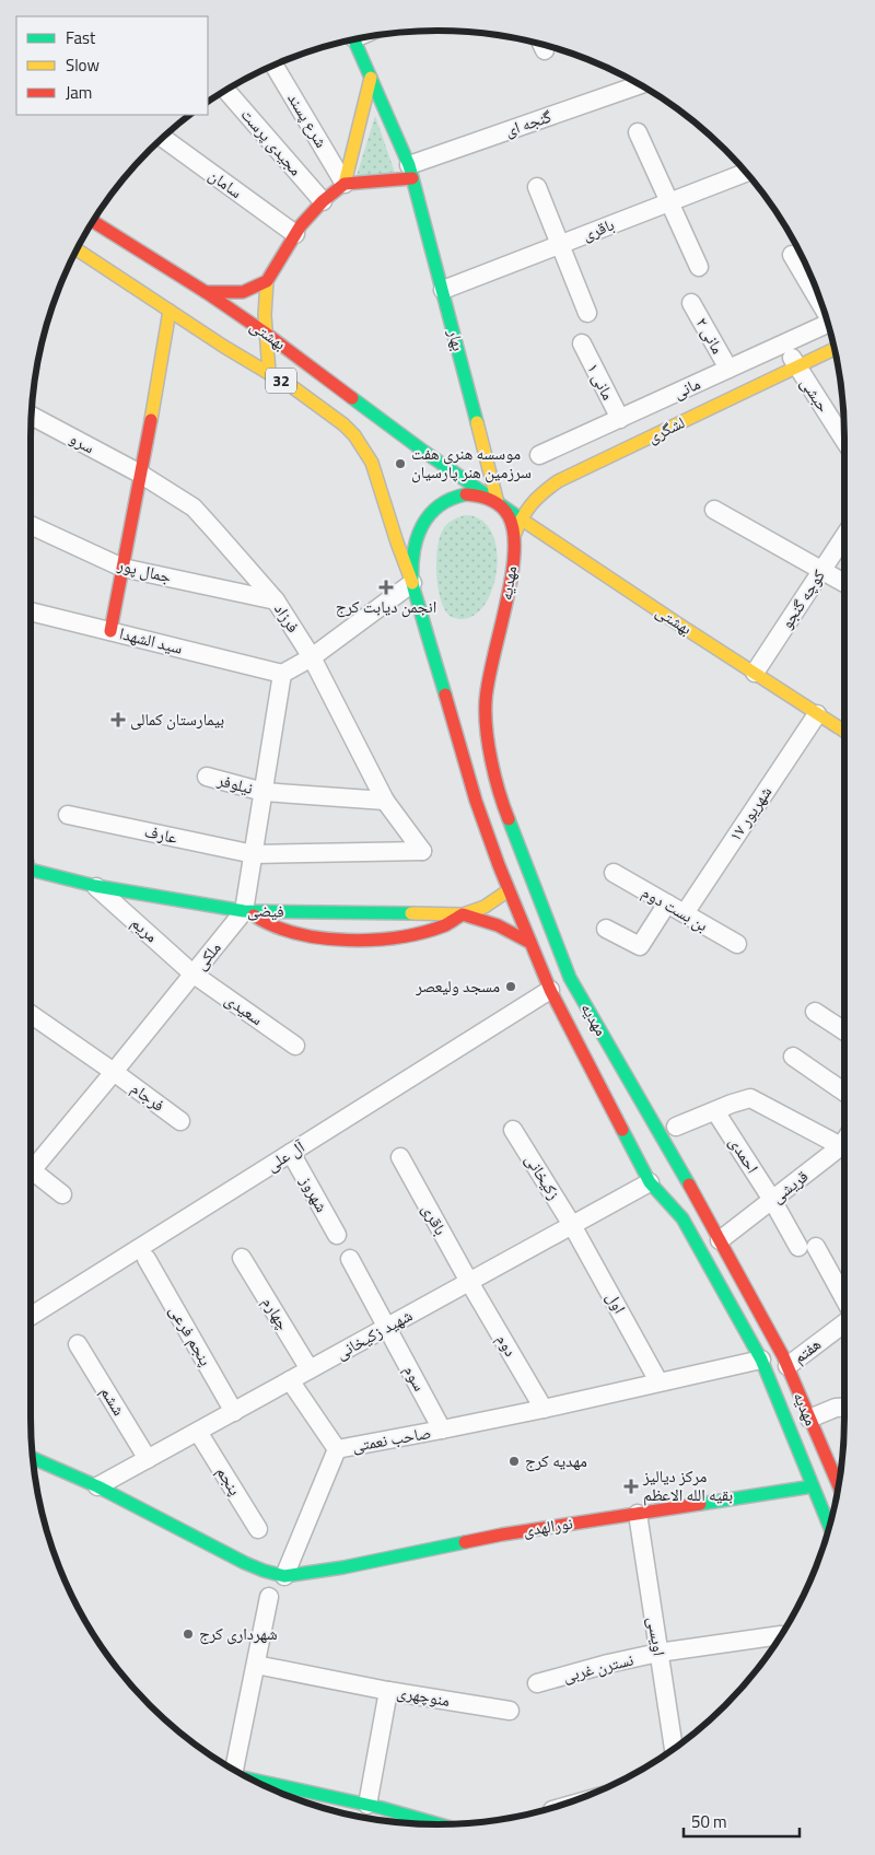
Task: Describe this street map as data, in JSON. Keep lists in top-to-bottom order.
{
  "streets": {
    "main road": [
      "بهشتى",
      "بهار",
      "32",
      "لشگری",
      "مهدیه",
      "بهشتی",
      "فیضی",
      "نورالهدی"
    ],
    "street": [
      "شرع پسند",
      "گنجه ای",
      "مجیدی پرست",
      "سامان",
      "باقری",
      "مانی ۲",
      "مانی ۱",
      "مانی",
      "حبشی",
      "سرو",
      "جمال پور",
      "کوچه گنجو",
      "فرزاد",
      "سید الشهدا",
      "نیلوفر",
      "۱۷ شهریور",
      "عارف",
      "بن بست دوم",
      "مریم",
      "ملکی",
      "سعیدی",
      "فرجام",
      "احمدی",
      "آل علی",
      "زکیخانی",
      "قریشی",
      "شهروز",
      "اول",
      "چهارم",
      "شهید زکیخانی",
      "پنجم فرعی",
      "دوم",
      "هفتم",
      "سوم",
      "ششم",
      "صاحب نعمتی",
      "پنجم",
      "اویسی",
      "نسترن غربی",
      "منوچهری"
    ]
  },
  "crossings": [
    ["گنجه ای", "بهار"],
    ["باقری", "بهار"],
    ["باقری", "شهید زکیخانی"],
    ["باقری", "دوم"],
    ["بهشتى", "بهار"],
    ["بهشتى", "مهدیه"],
    ["بهشتى", "بهشتی"],
    ["مانی ۲", "مانی"],
    ["بهار", "مهدیه"],
    ["بهار", "بهشتی"],
    ["مانی ۱", "مانی"],
    ["مانی", "حبشی"],
    ["حبشی", "لشگری"],
    ["لشگری", "مهدیه"],
    ["لشگری", "بهشتی"],
    ["سرو", "فرزاد"],
    ["جمال پور", "فرزاد"],
    ["مهدیه", "بهشتی"],
    ["مهدیه", "فیضی"],
    ["مهدیه", "آل علی"],
    ["مهدیه", "قریشی"],
    ["مهدیه", "شهید زکیخانی"],
    ["مهدیه", "هفتم"],
    ["مهدیه", "صاحب نعمتی"],
    ["مهدیه", "نورالهدی"],
    ["کوچه گنجو", "بهشتی"],
    ["فرزاد", "عارف"],
    ["بهشتی", "۱۷ شهریور"],
    ["۱۷ شهریور", "بن بست دوم"],
    ["فیضی", "مریم"],
    ["فیضی", "ملکی"],
    ["مریم", "ملکی"],
    ["مریم", "سعیدی"],
    ["ملکی", "سعیدی"],
    ["ملکی", "فرجام"],
    ["احمدی", "قریشی"],
    ["آل علی", "شهروز"],
    ["زکیخانی", "اول"],
    ["زکیخانی", "شهید زکیخانی"],
    ["اول", "شهید زکیخانی"],
    ["اول", "صاحب نعمتی"],
    ["چهارم", "شهید زکیخانی"],
    ["شهید زکیخانی", "پنجم فرعی"],
    ["شهید زکیخانی", "دوم"],
    ["شهید زکیخانی", "سوم"],
    ["شهید زکیخانی", "ششم"],
    ["شهید زکیخانی", "پنجم"],
    ["دوم", "صاحب نعمتی"],
    ["سوم", "صاحب نعمتی"],
    ["صاحب نعمتی", "نورالهدی"],
    ["نورالهدی", "اویسی"],
    ["اویسی", "نسترن غربی"]
  ],
  "places": {
    "other": [
      "موسسه هنری هفت سرزمین هنر پارسیان",
      "مسجد ولیعصر",
      "مهدیه کرج",
      "شهرداری کرج"
    ],
    "health": ["انجمن دیابت کرج", "بیمارستان کمالی", "مرکز دیالیز بقیه الله الاعظم"]
  },
  "legend": ["Fast", "Slow", "Jam"],
  "scale_bar": "50 m"
}
